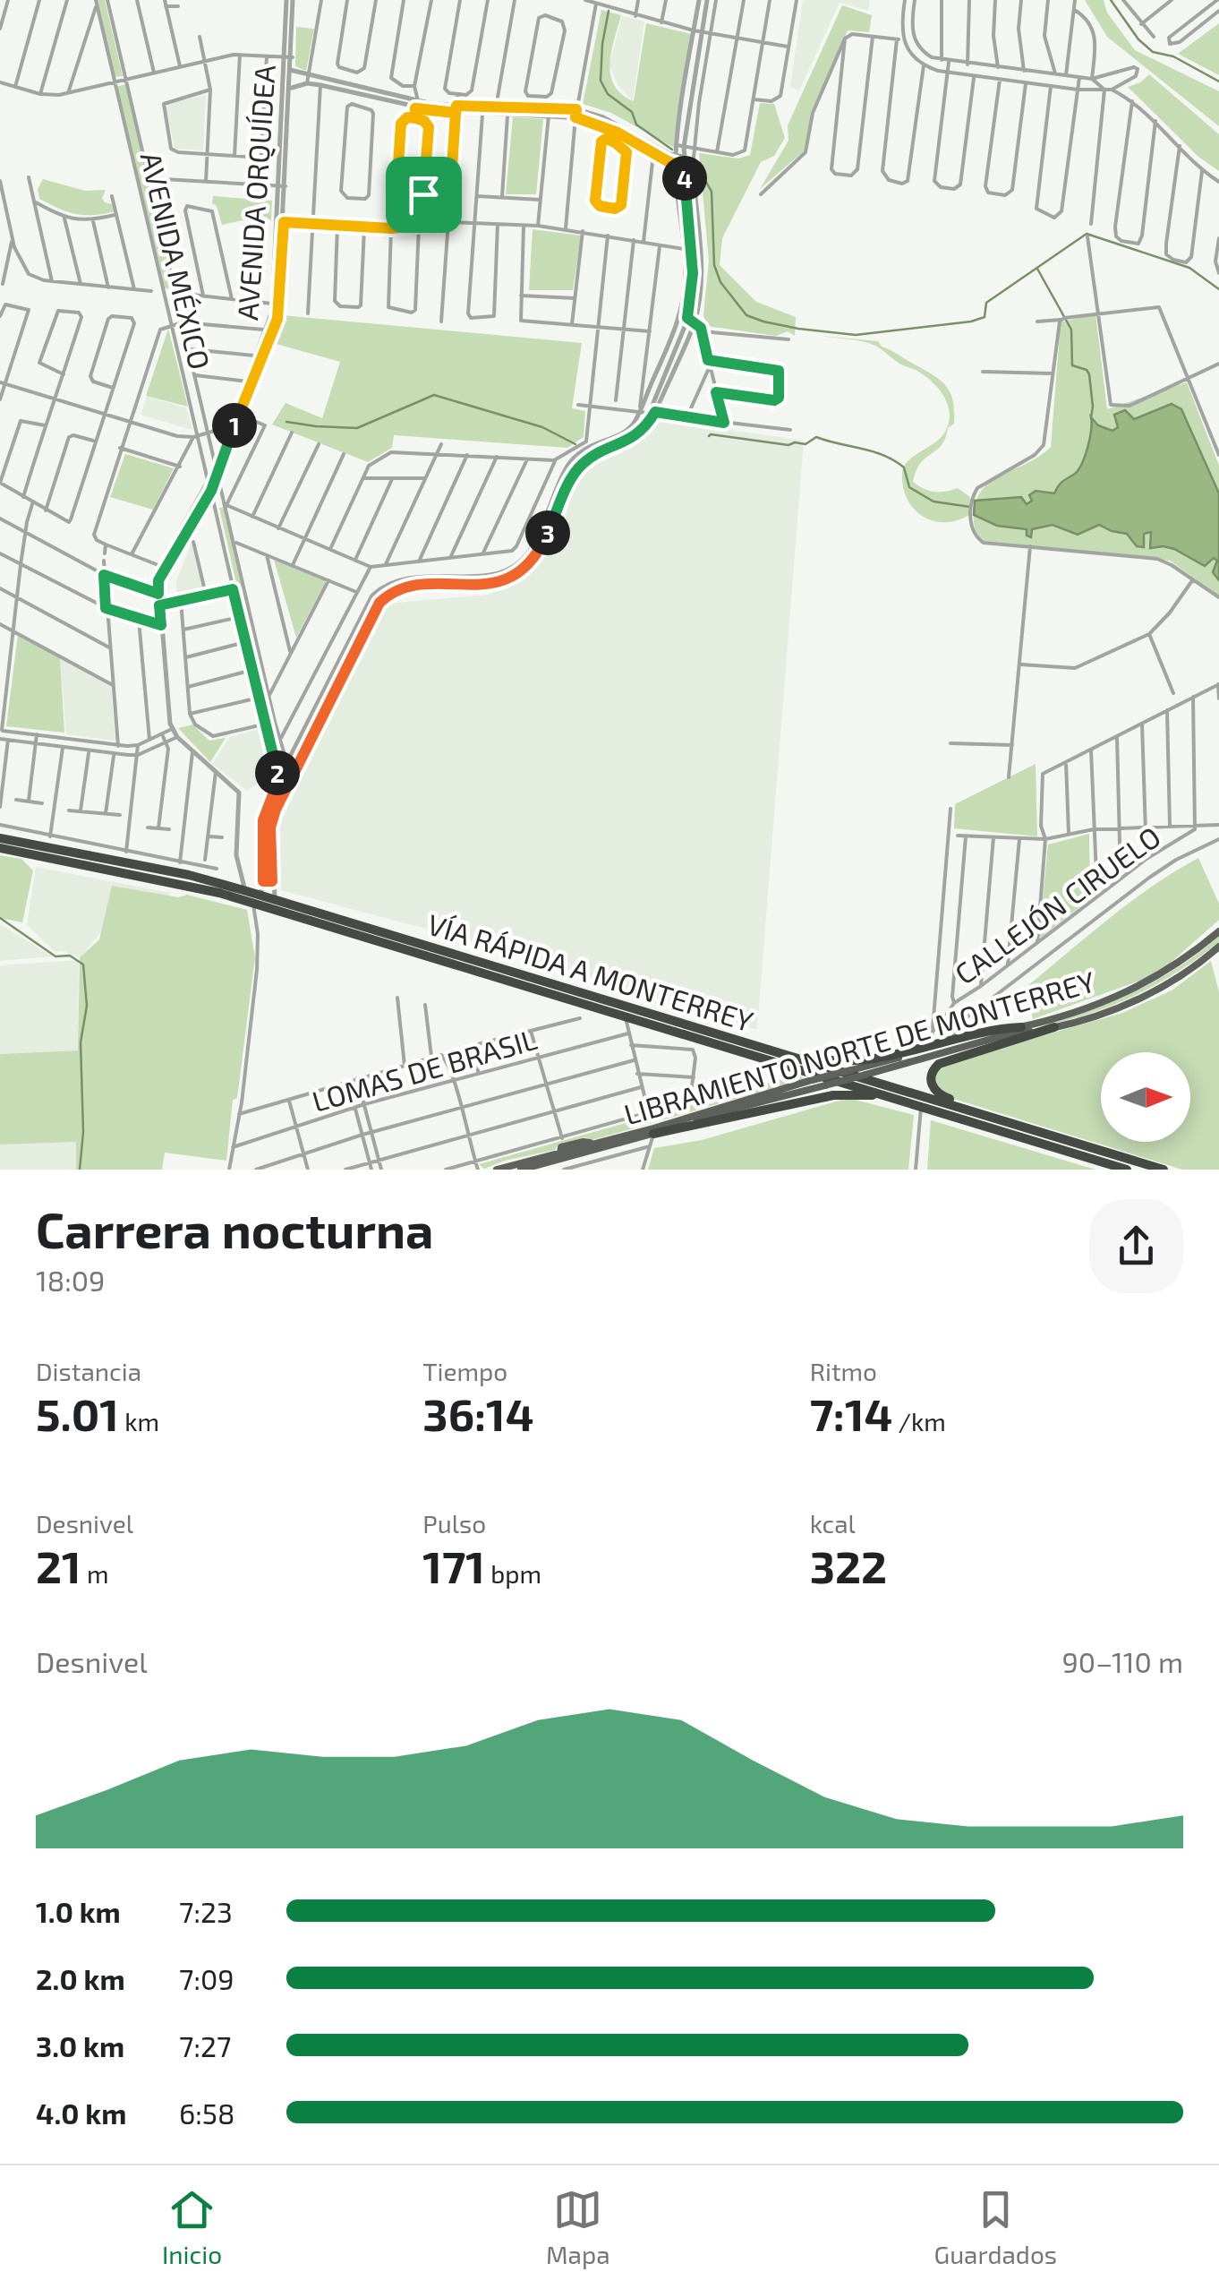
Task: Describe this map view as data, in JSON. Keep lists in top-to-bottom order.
{
  "streets": {
    "highway": ["VÍA RÁPIDA A MONTERREY"],
    "main road": ["LIBRAMIENTO NORTE DE MONTERREY"],
    "street": [
      "AVENIDA ORQUÍDEA",
      "AVENIDA MÉXICO",
      "CALLEJÓN CIRUELO",
      "LOMAS DE BRASIL"
    ]
  },
  "crossings": [
    ["AVENIDA ORQUÍDEA", "AVENIDA MÉXICO"],
    ["AVENIDA ORQUÍDEA", "VÍA RÁPIDA A MONTERREY"],
    ["VÍA RÁPIDA A MONTERREY", "LIBRAMIENTO NORTE DE MONTERREY"]
  ],
  "north": "right",
  "page": {
    "pins": [
      "4",
      "1",
      "3",
      "2"
    ],
    "heading": ["Carrera nocturna", "18:09"],
    "stats": [
      ["Distancia", "5.01 km"],
      ["Tiempo", "36:14"],
      ["Ritmo", "7:14 /km"],
      ["Desnivel", "21 m"],
      ["Pulso", "171 bpm"],
      ["kcal", "322"]
    ],
    "chart": ["Desnivel", "90–110 m"],
    "list": [
      {
        "name": "1.0 km",
        "note": "7:23"
      },
      {
        "name": "2.0 km",
        "note": "7:09"
      },
      {
        "name": "3.0 km",
        "note": "7:27"
      },
      {
        "name": "4.0 km",
        "note": "6:58"
      }
    ],
    "tabs": ["Inicio", "Mapa", "Guardados"]
  }
}
